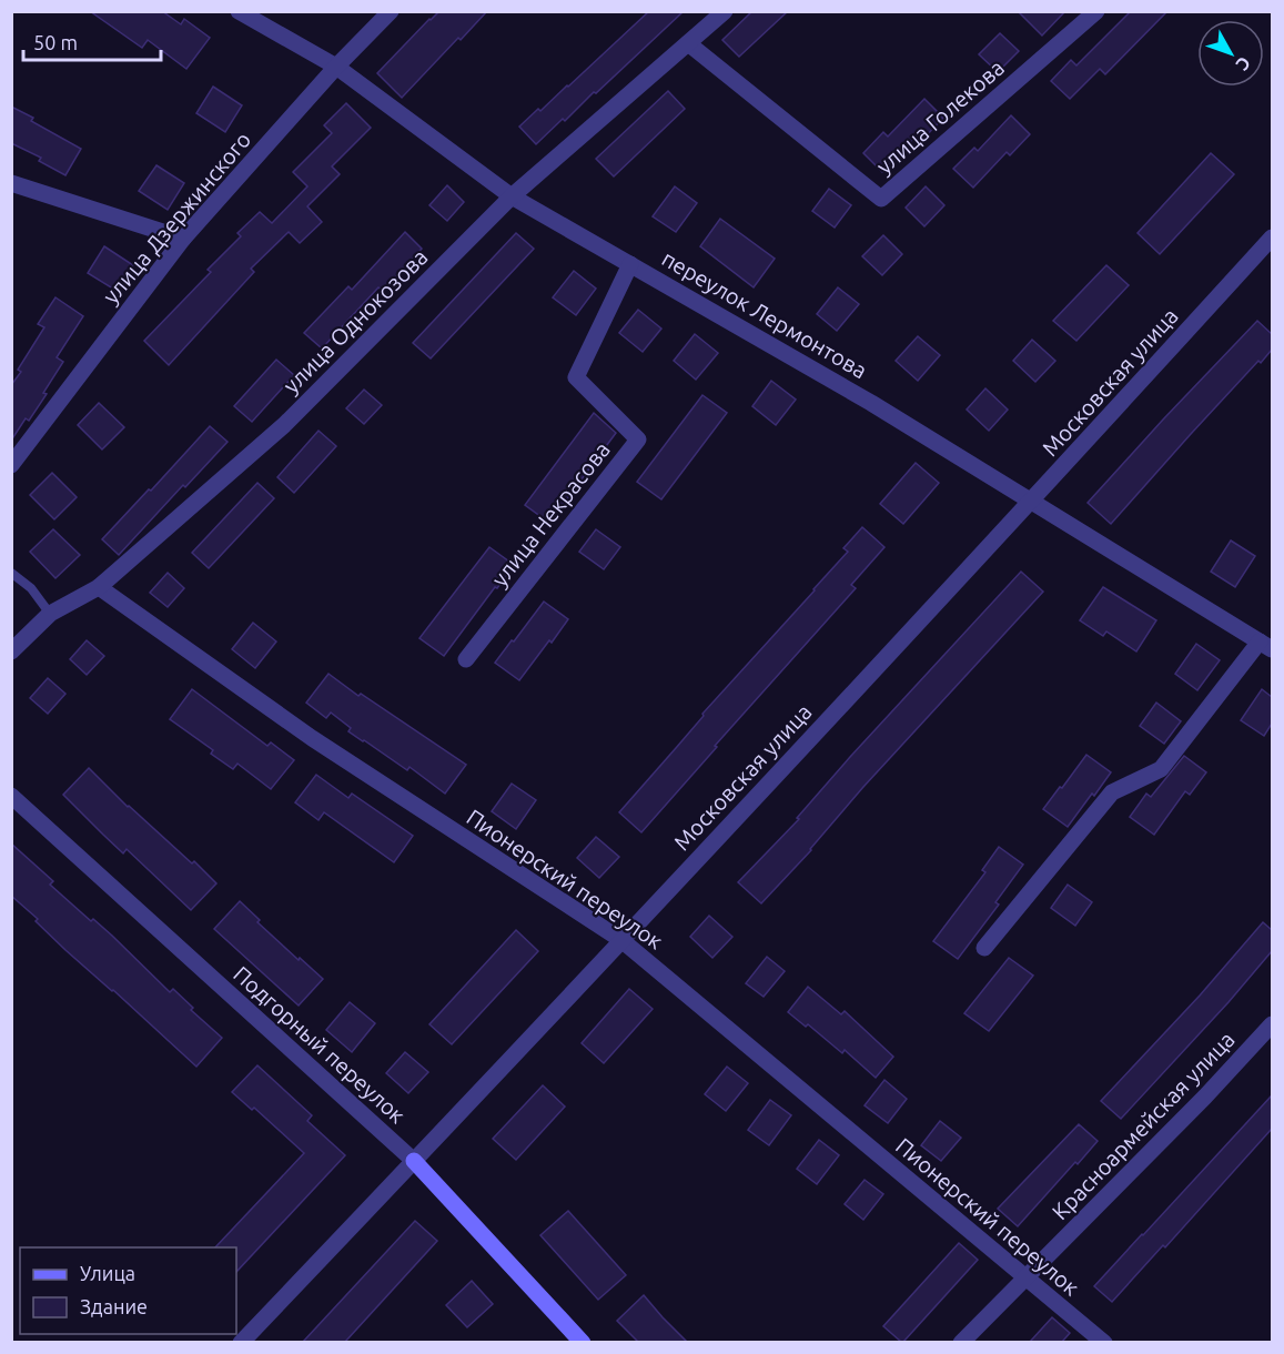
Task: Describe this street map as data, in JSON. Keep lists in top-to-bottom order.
{
  "streets": {
    "main road": ["Подгорный переулок"],
    "street": [
      "улица Голекова",
      "улица Дзержинского",
      "переулок Лермонтова",
      "улица Однокозова",
      "Московская улица",
      "улица Некрасова",
      "Пионерский переулок",
      "Красноармейская улица"
    ]
  },
  "crossings": [
    ["улица Голекова", "улица Однокозова"],
    ["улица Дзержинского", "переулок Лермонтова"],
    ["переулок Лермонтова", "улица Однокозова"],
    ["переулок Лермонтова", "Московская улица"],
    ["переулок Лермонтова", "улица Некрасова"],
    ["улица Однокозова", "Пионерский переулок"],
    ["Московская улица", "Пионерский переулок"],
    ["Московская улица", "Подгорный переулок"],
    ["Пионерский переулок", "Красноармейская улица"]
  ],
  "legend": ["Улица", "Здание"],
  "scale_bar": "50 m",
  "north": "bottom right"
}
